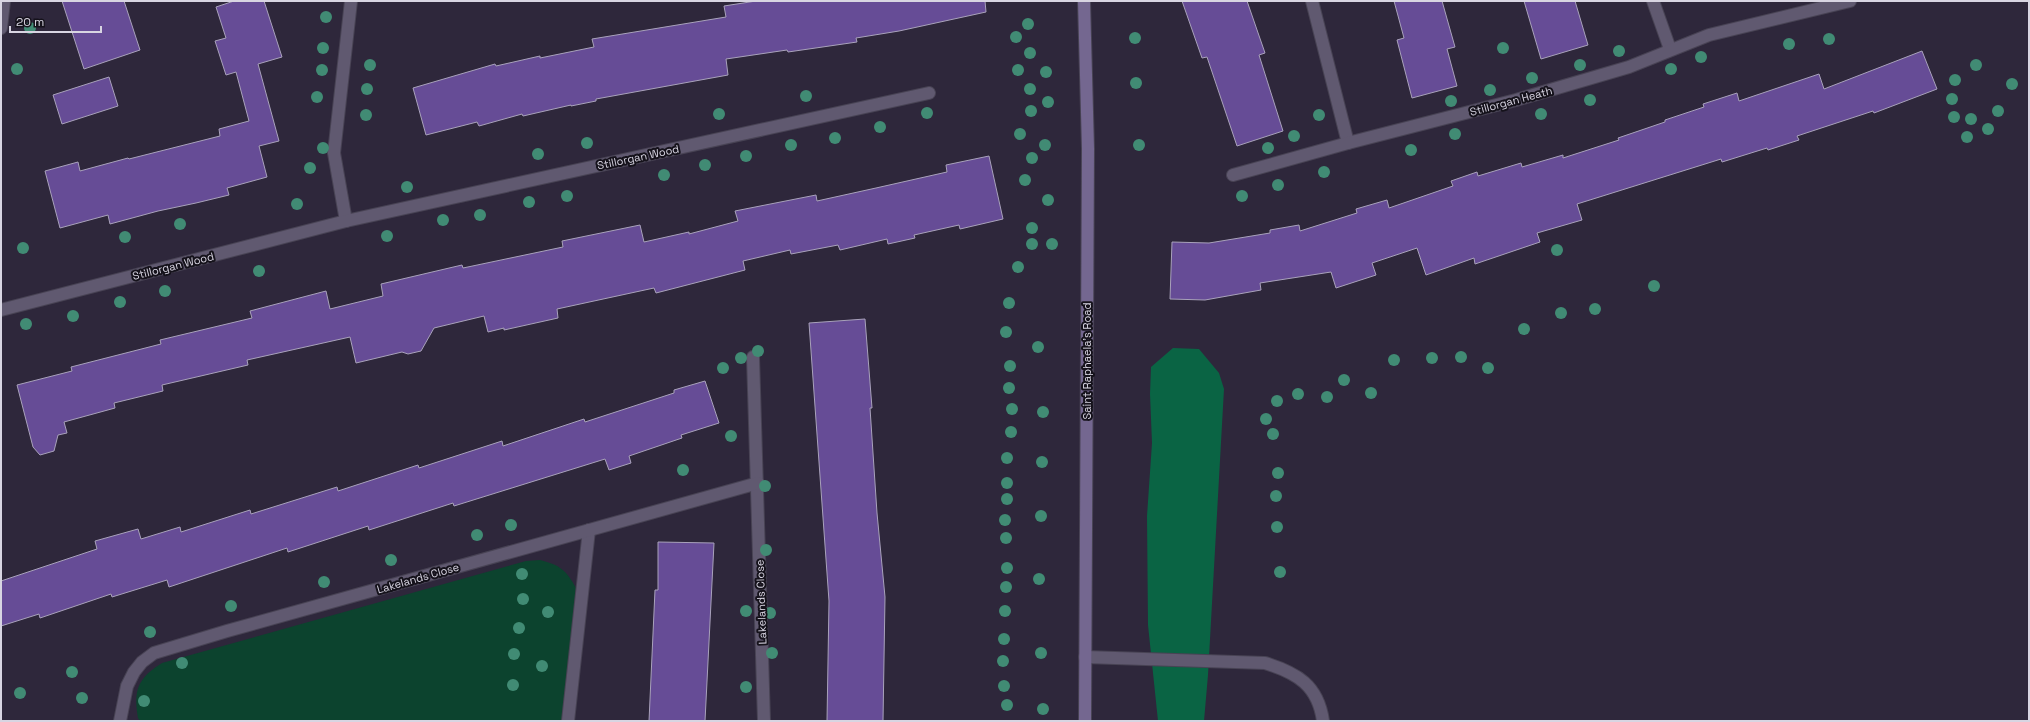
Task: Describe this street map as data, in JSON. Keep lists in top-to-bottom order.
{
  "streets": {
    "street": [
      "Stillorgan Heath",
      "Stillorgan Wood",
      "Saint Raphaela’s Road",
      "Lakelands Close"
    ]
  },
  "scale_bar": "20 m"
}
